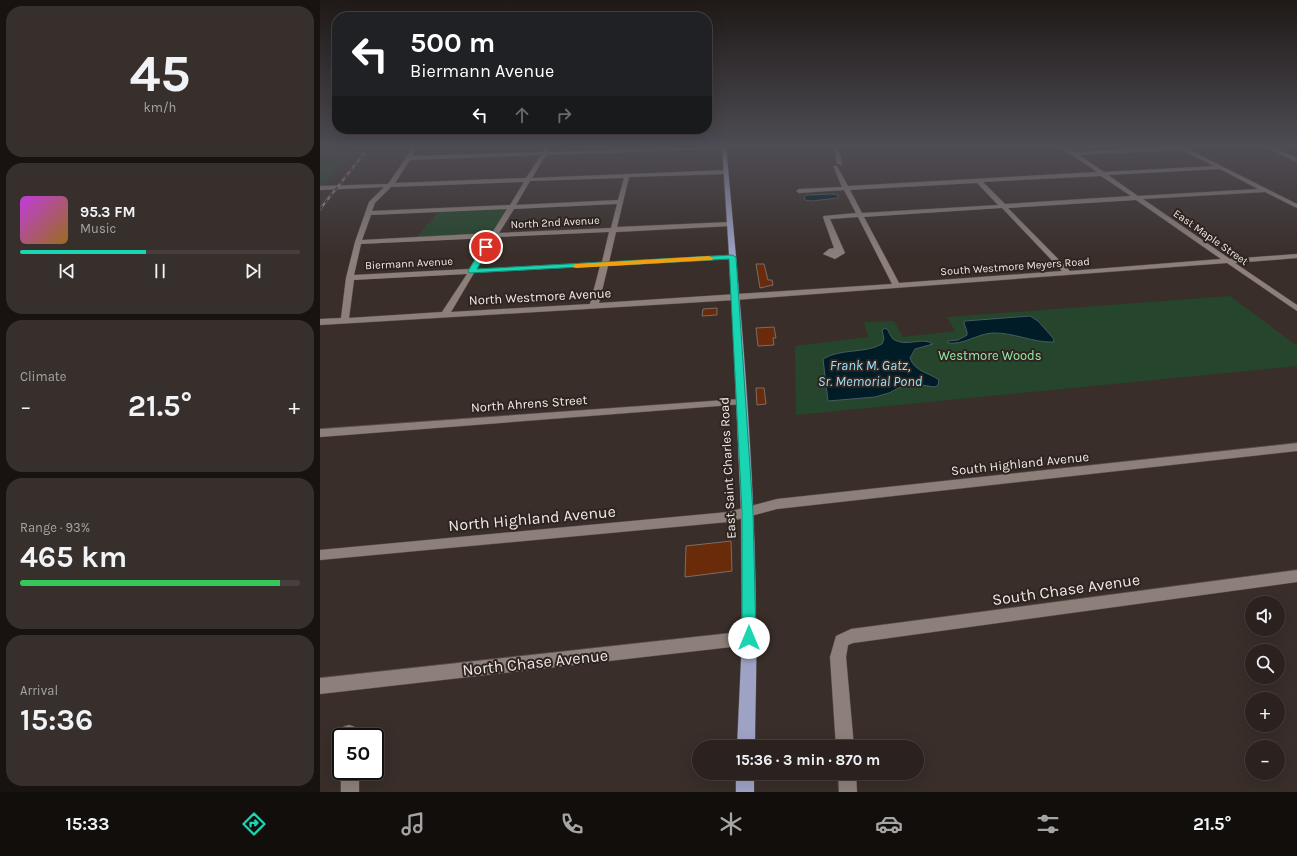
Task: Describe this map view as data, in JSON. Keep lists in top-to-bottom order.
{
  "streets": {
    "main road": ["East Saint Charles Road"],
    "street": [
      "North 2nd Avenue",
      "East Maple Street",
      "Biermann Avenue",
      "South Westmore Meyers Road",
      "North Westmore Avenue",
      "North Ahrens Street",
      "South Highland Avenue",
      "North Highland Avenue",
      "South Chase Avenue",
      "North Chase Avenue"
    ]
  },
  "crossings": [
    ["North 2nd Avenue", "East Saint Charles Road"],
    ["East Maple Street", "South Westmore Meyers Road"],
    ["Biermann Avenue", "East Saint Charles Road"],
    ["South Westmore Meyers Road", "North Westmore Avenue"],
    ["South Westmore Meyers Road", "East Saint Charles Road"],
    ["North Westmore Avenue", "East Saint Charles Road"],
    ["North Ahrens Street", "East Saint Charles Road"],
    ["South Highland Avenue", "East Saint Charles Road"],
    ["South Highland Avenue", "North Highland Avenue"],
    ["East Saint Charles Road", "North Highland Avenue"],
    ["East Saint Charles Road", "North Chase Avenue"]
  ],
  "water": ["Frank M. Gatz, Sr. Memorial Pond"],
  "parks": ["Westmore Woods"],
  "page": {
    "tile": [
      ["45", "km/h"],
      "Climate",
      ["Range · 93%", "465 km"],
      ["Arrival", "15:36"]
    ],
    "turn": ["500 m", "Biermann Avenue"],
    "song": ["95.3 FM", "Music"],
    "heat": ["−", "21.5°", "+"],
    "map_buttons": ["+", "−"],
    "limit": "50",
    "trip": "15:36 · 3 min · 870 m",
    "tabs": ["15:33", "21.5°"]
  }
}
